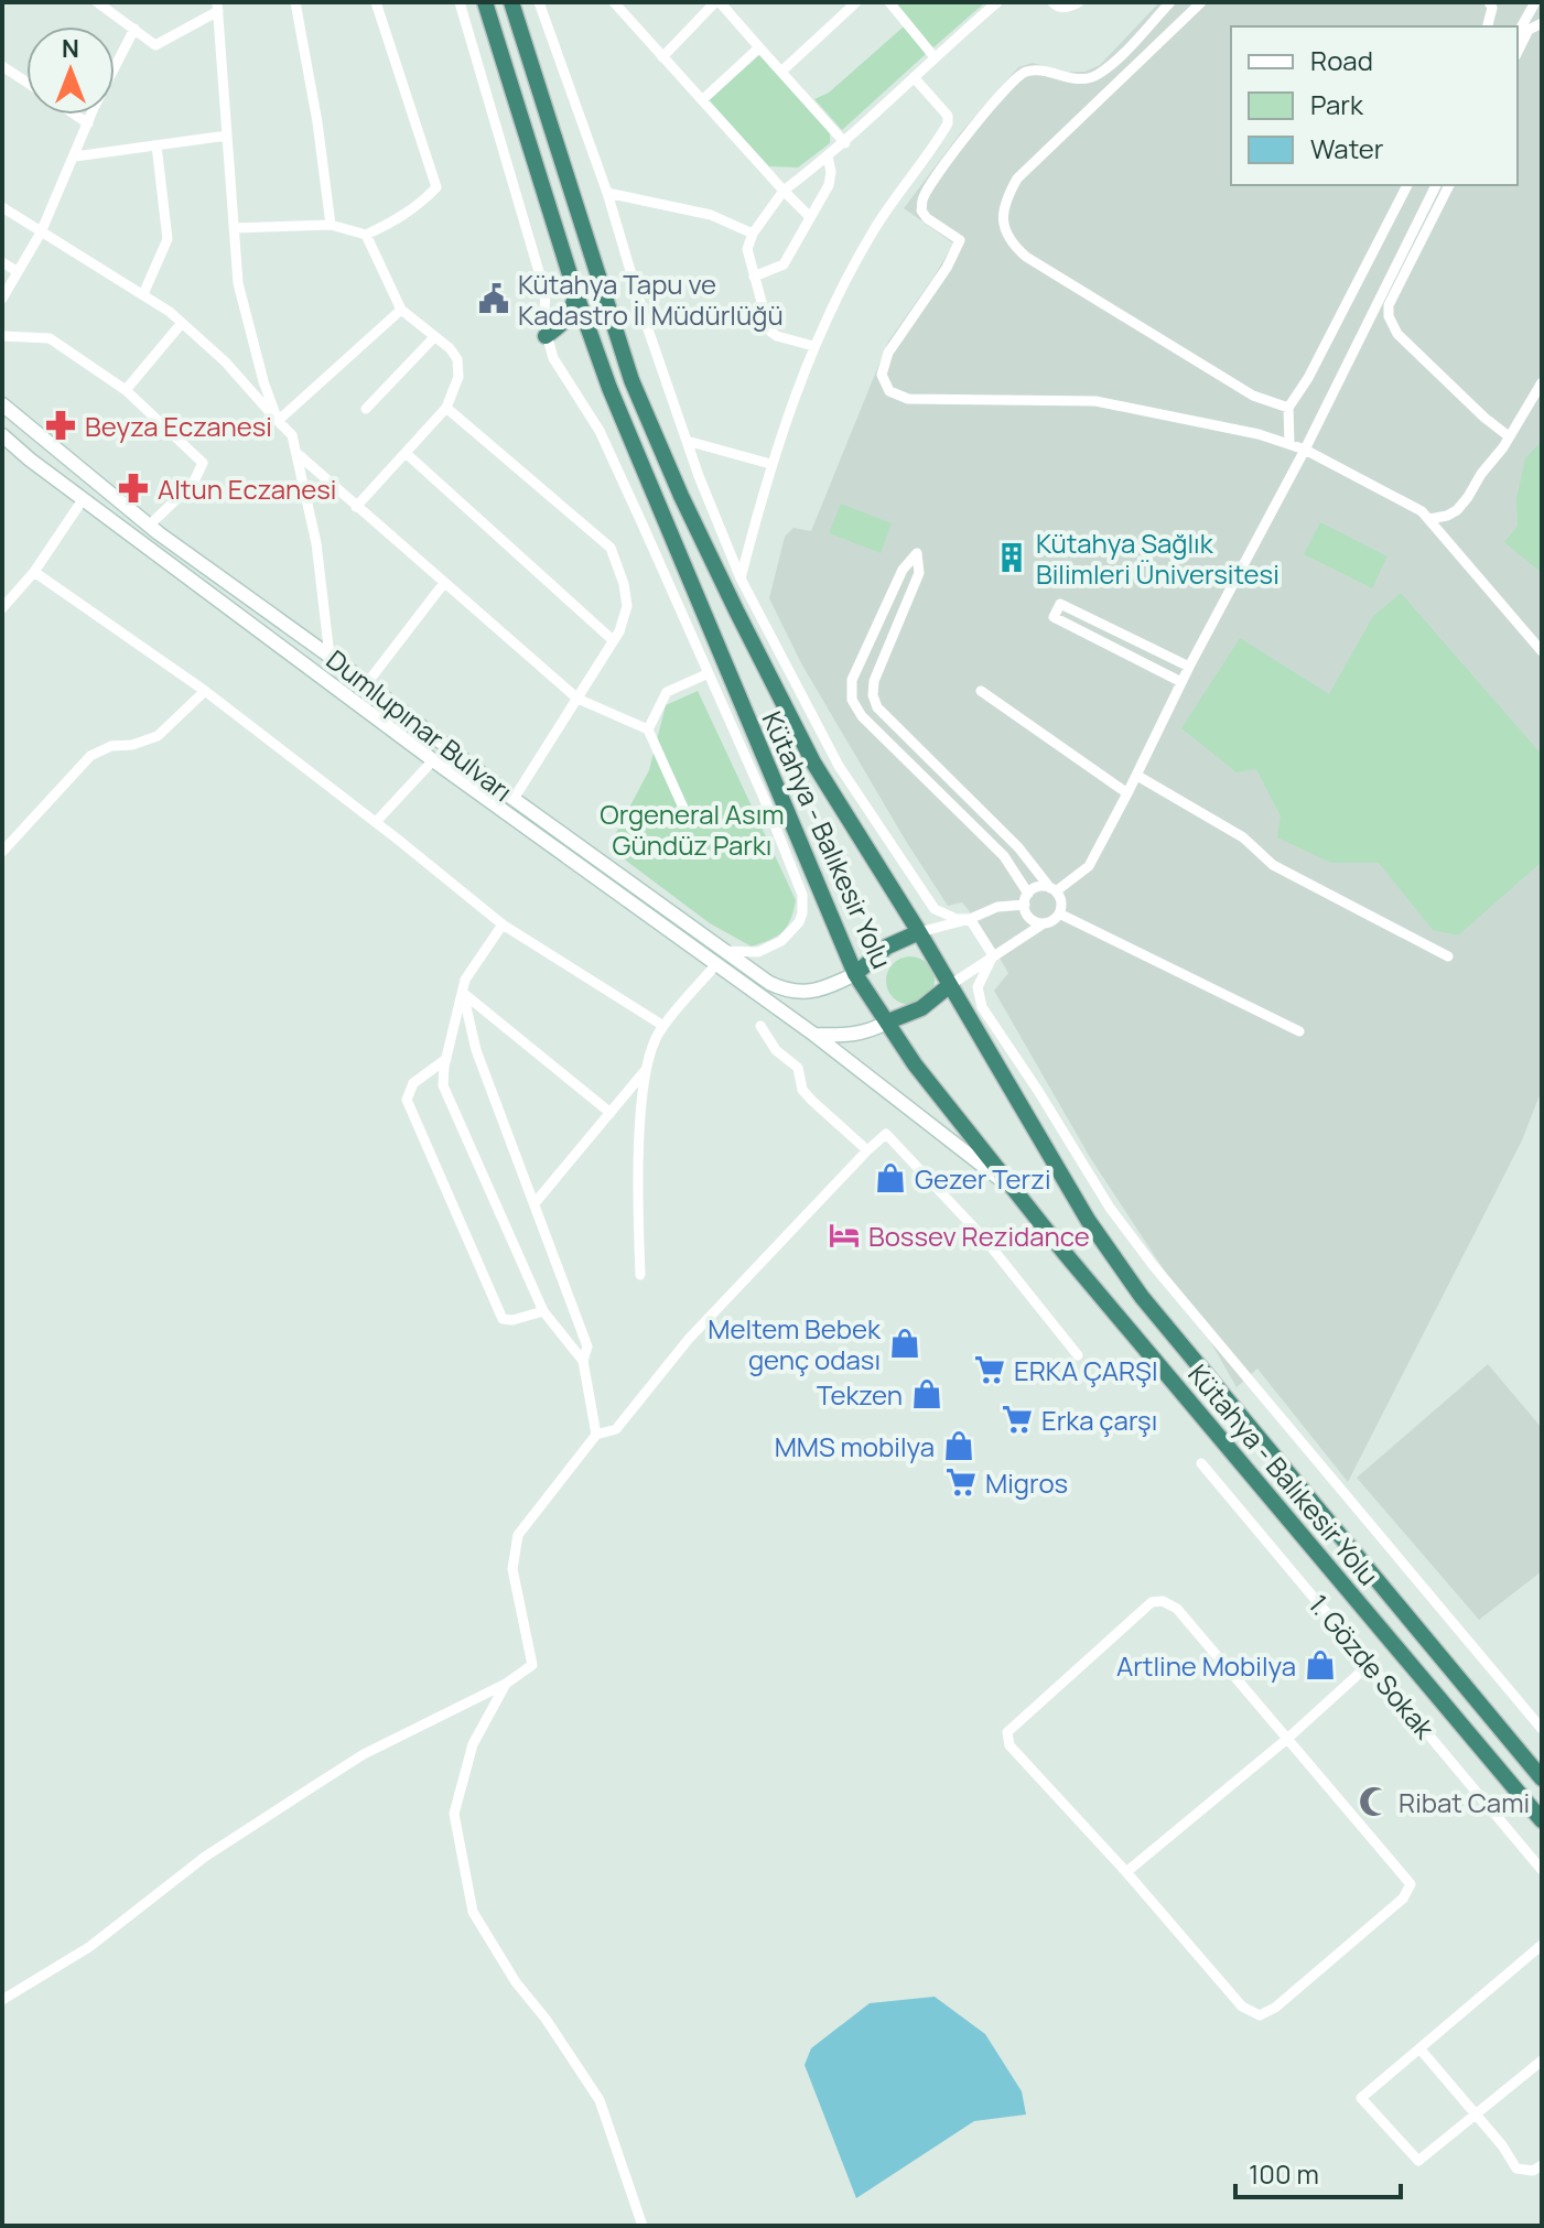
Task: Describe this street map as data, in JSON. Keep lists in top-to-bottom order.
{
  "streets": {
    "highway": ["Kütahya - Balıkesir Yolu"],
    "main road": ["Dumlupınar Bulvarı"],
    "street": ["1. Gözde Sokak"]
  },
  "crossings": [
    ["Dumlupınar Bulvarı", "Kütahya - Balıkesir Yolu"]
  ],
  "parks": ["Orgeneral Asım Gündüz Parkı"],
  "places": {
    "public building": ["Kütahya Tapu ve Kadastro İl Müdürlüğü"],
    "pharmacy": ["Beyza Eczanesi", "Altun Eczanesi"],
    "building": ["Kütahya Sağlık Bilimleri Üniversitesi"],
    "shop": [
      "Gezer Terzi",
      "Meltem Bebek genç odası",
      "Tekzen",
      "MMS mobilya",
      "Artline Mobilya"
    ],
    "hotel": ["Bossev Rezidance"],
    "supermarket": ["ERKA ÇARŞI", "Erka çarşı", "Migros"],
    "mosque": ["Ribat Cami"]
  },
  "legend": ["Road", "Park", "Water"],
  "scale_bar": "100 m",
  "north": "top"
}
